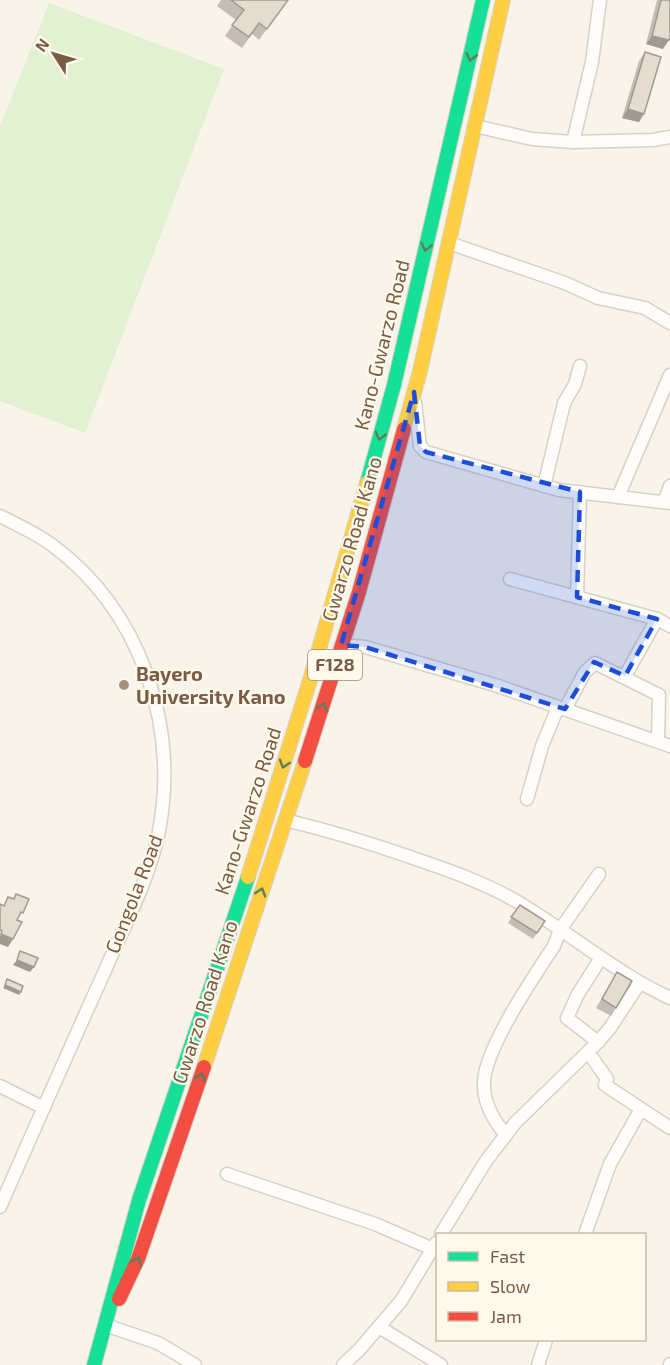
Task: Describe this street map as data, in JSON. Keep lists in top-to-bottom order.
{
  "streets": {
    "main road": ["Kano-Gwarzo Road", "Gwarzo Road Kano", "F128"],
    "street": ["Gongola Road"]
  },
  "crossings": [
    ["Kano-Gwarzo Road", "Gwarzo Road Kano"],
    ["Kano-Gwarzo Road", "F128"],
    ["Gwarzo Road Kano", "F128"]
  ],
  "one_way": ["Kano-Gwarzo Road", "Gwarzo Road Kano"],
  "places": ["Bayero University Kano"],
  "legend": ["Fast", "Slow", "Jam"],
  "north": "top left"
}
